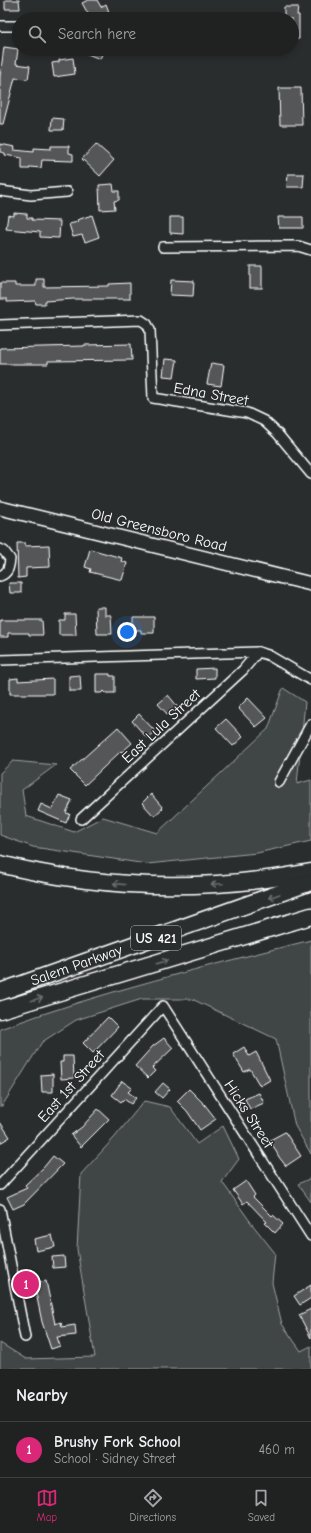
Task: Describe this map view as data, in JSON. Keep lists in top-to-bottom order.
{
  "streets": {
    "highway": ["US 421", "Salem Parkway"],
    "street": [
      "Edna Street",
      "Old Greensboro Road",
      "East Lula Street",
      "East 1st Street",
      "Hicks Street"
    ]
  },
  "crossings": [
    ["East 1st Street", "Hicks Street"]
  ],
  "page": {
    "search": "Search here",
    "pins": "1",
    "heading": "Nearby",
    "list": [
      {
        "mark": "1",
        "name": "Brushy Fork School",
        "note": "School · Sidney Street",
        "value": "460 m"
      }
    ],
    "nav": ["Map", "Directions", "Saved"]
  }
}
